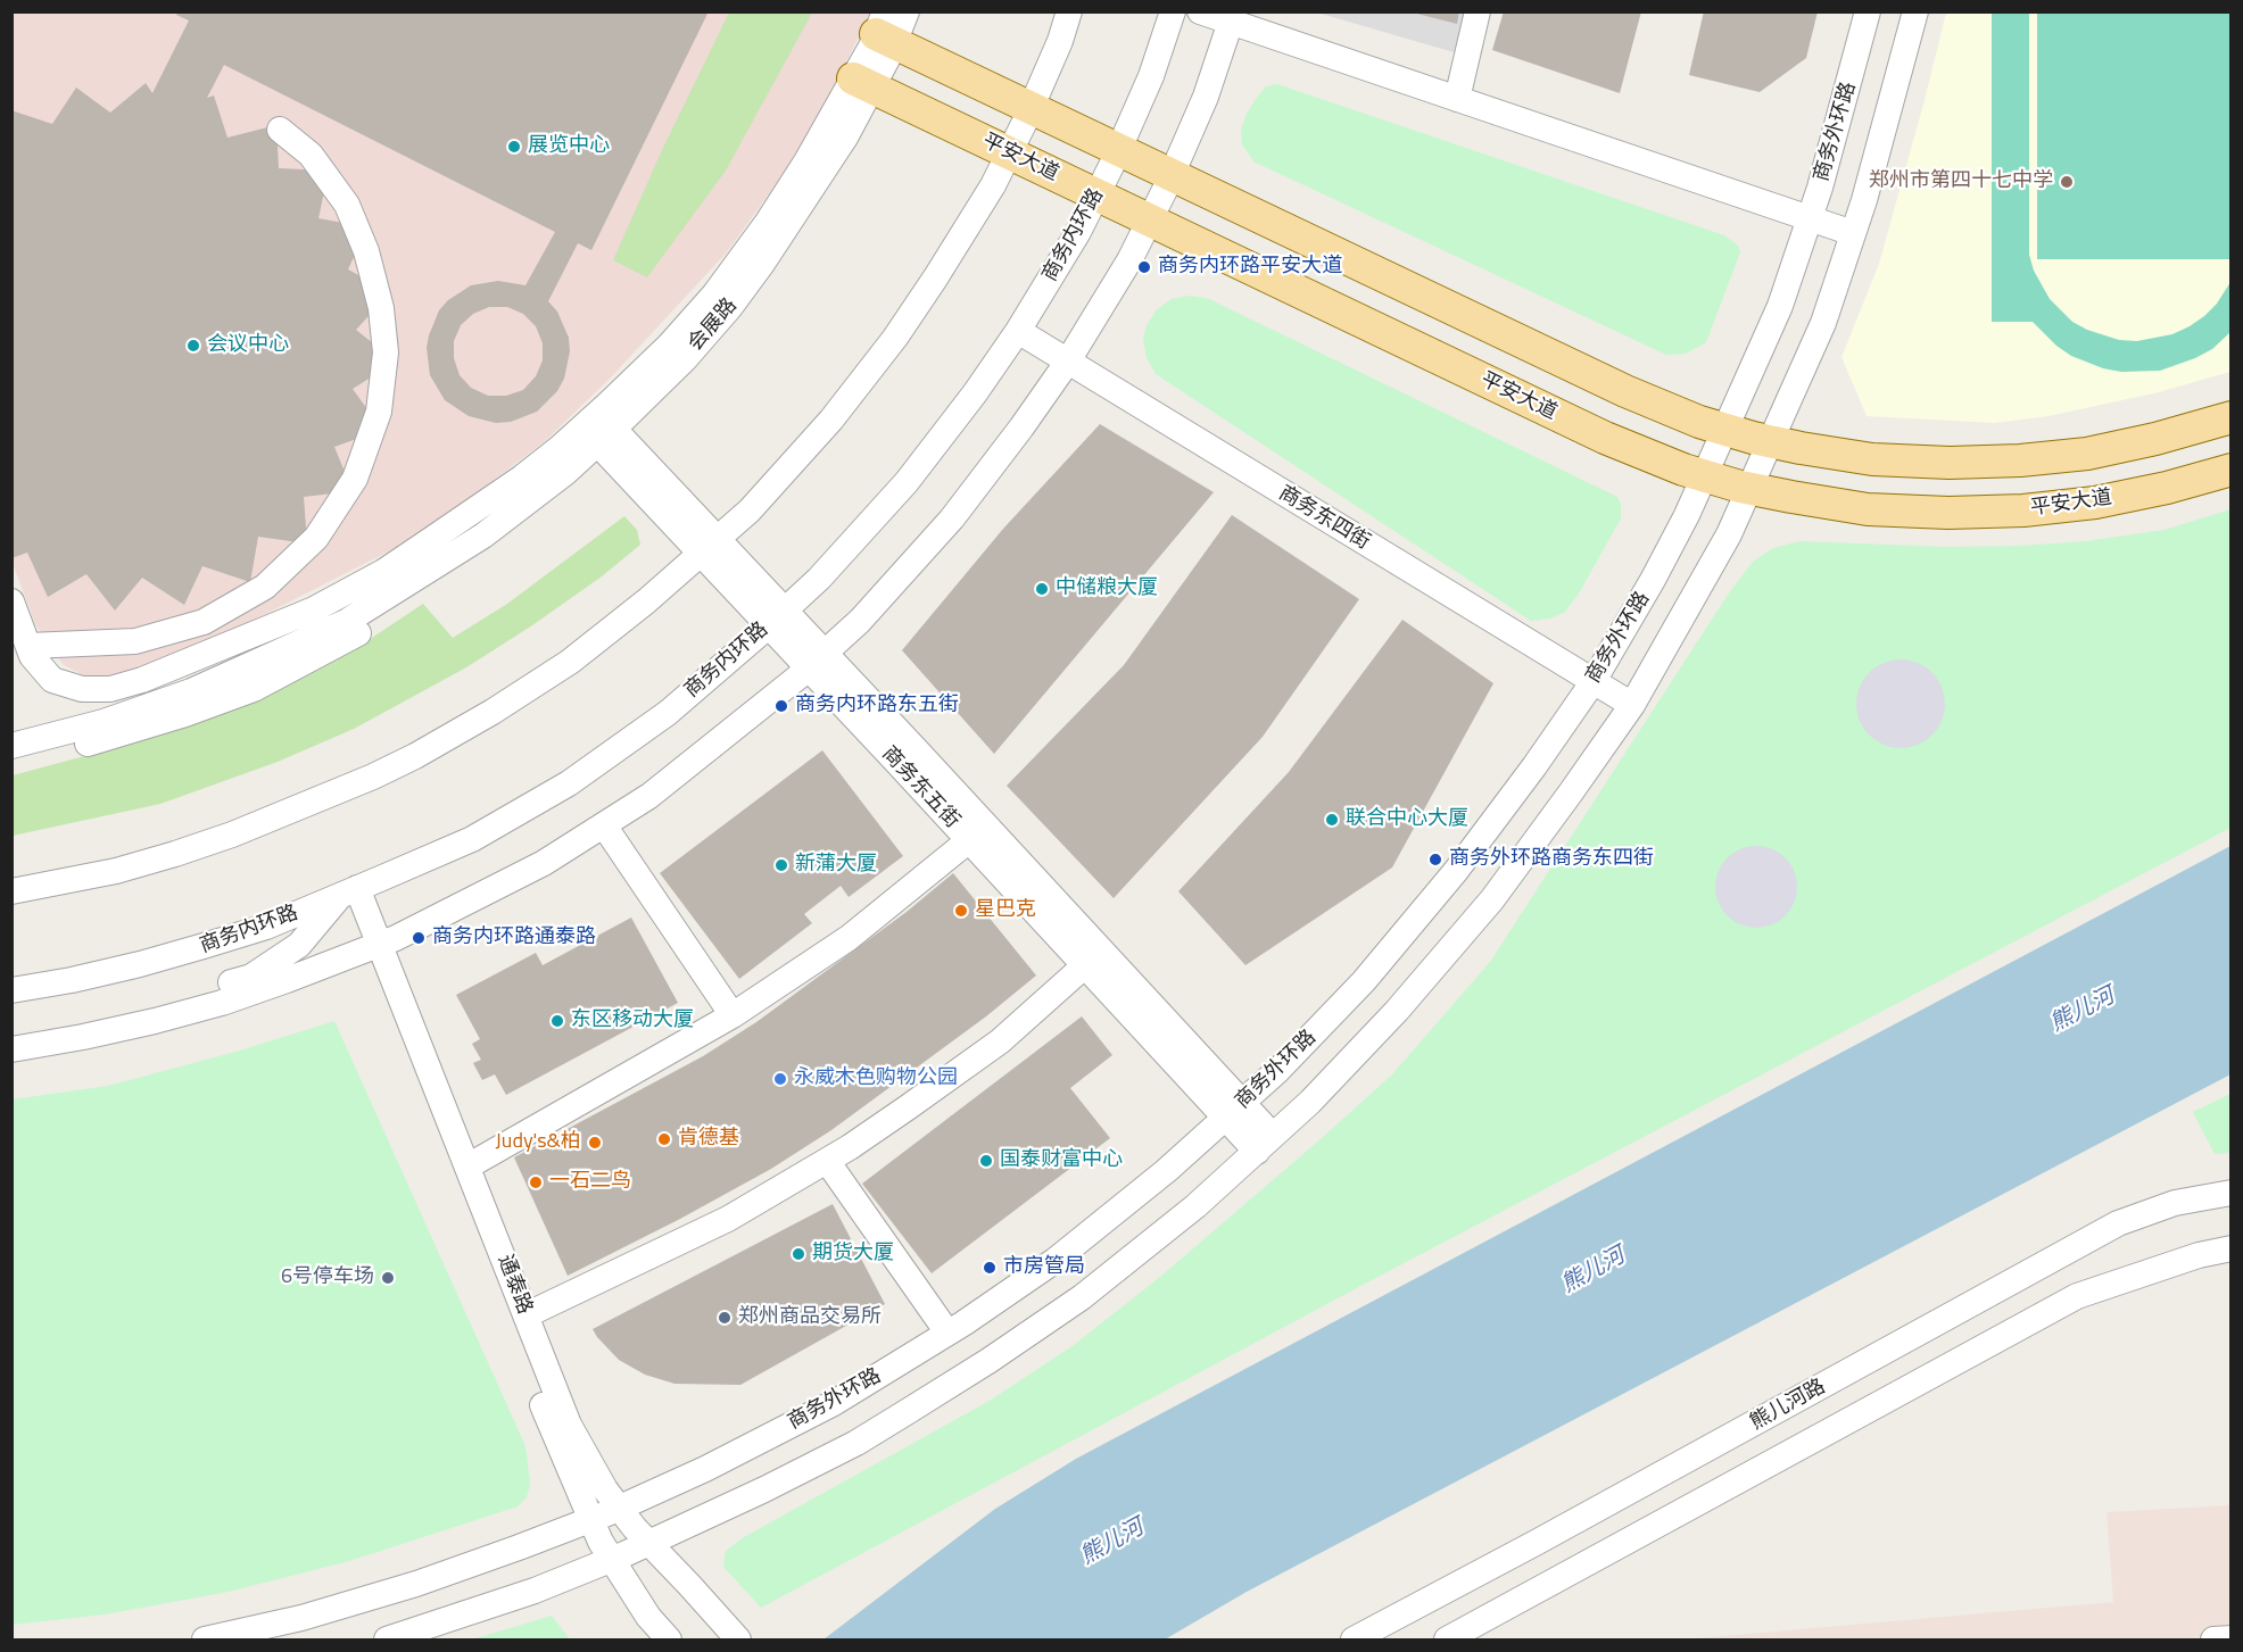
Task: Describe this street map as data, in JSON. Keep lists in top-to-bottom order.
{
  "streets": {
    "main road": ["平安大道"],
    "street": [
      "商务外环路",
      "商务内环路",
      "会展路",
      "商务东四街",
      "商务东五街",
      "通泰路",
      "熊儿河路"
    ]
  },
  "crossings": [
    ["商务外环路", "平安大道"],
    ["商务外环路", "商务东四街"],
    ["商务外环路", "商务东五街"],
    ["商务外环路", "通泰路"],
    ["平安大道", "商务内环路"],
    ["平安大道", "会展路"],
    ["商务内环路", "商务东四街"],
    ["商务内环路", "商务东五街"],
    ["商务内环路", "通泰路"],
    ["会展路", "商务东五街"]
  ],
  "water": ["熊儿河"],
  "places": [
    "展览中心",
    "郑州市第四十七中学",
    "商务内环路平安大道",
    "会议中心",
    "中储粮大厦",
    "商务内环路东五街",
    "联合中心大厦",
    "商务外环路商务东四街",
    "新蒲大厦",
    "星巴克",
    "商务内环路通泰路",
    "东区移动大厦",
    "永威木色购物公园",
    "肯德基",
    "Judy's&柏",
    "国泰财富中心",
    "一石二鸟",
    "期货大厦",
    "市房管局",
    "6号停车场",
    "郑州商品交易所"
  ]
}
